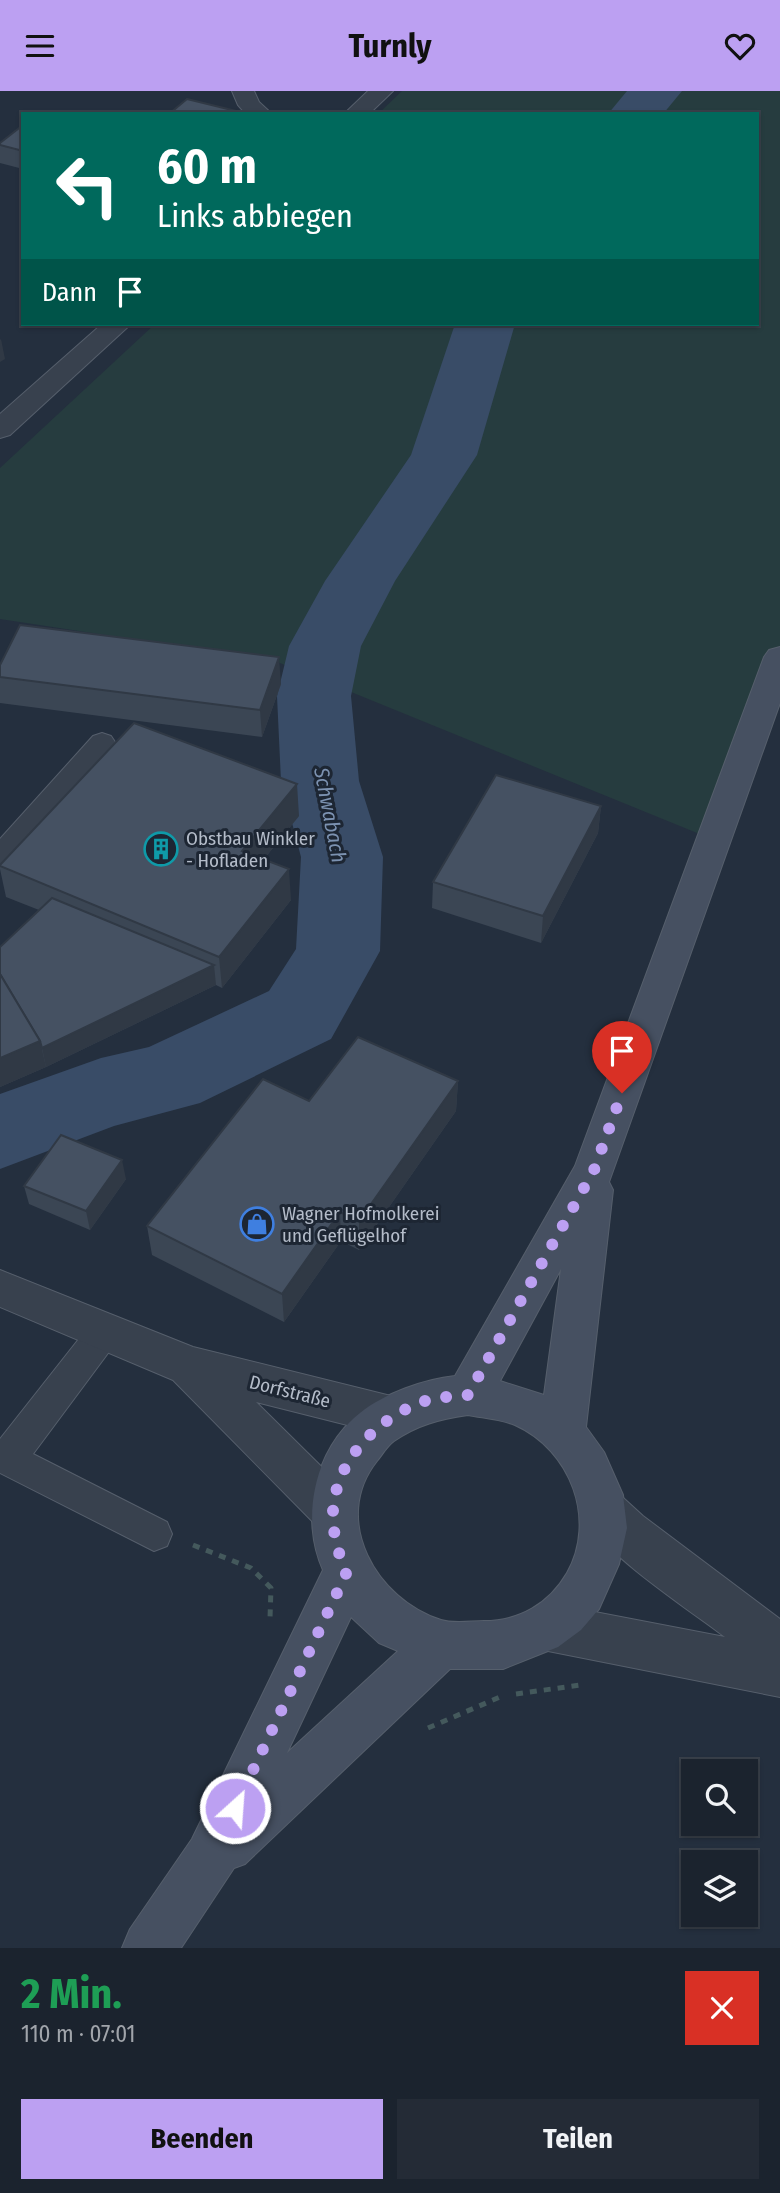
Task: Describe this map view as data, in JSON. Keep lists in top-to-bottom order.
{
  "streets": {
    "street": ["Dorfstraße"]
  },
  "water": ["Schwabach"],
  "places": {
    "building": ["Obstbau Winkler - Hofladen"],
    "shop": ["Wagner Hofmolkerei und Geflügelhof"]
  },
  "page": {
    "header": "Turnly",
    "turn": ["60 m", "Links abbiegen"],
    "then": "Dann",
    "heading": ["2 Min.", "110 m · 07:01"],
    "buttons": ["Beenden", "Teilen"]
  }
}
